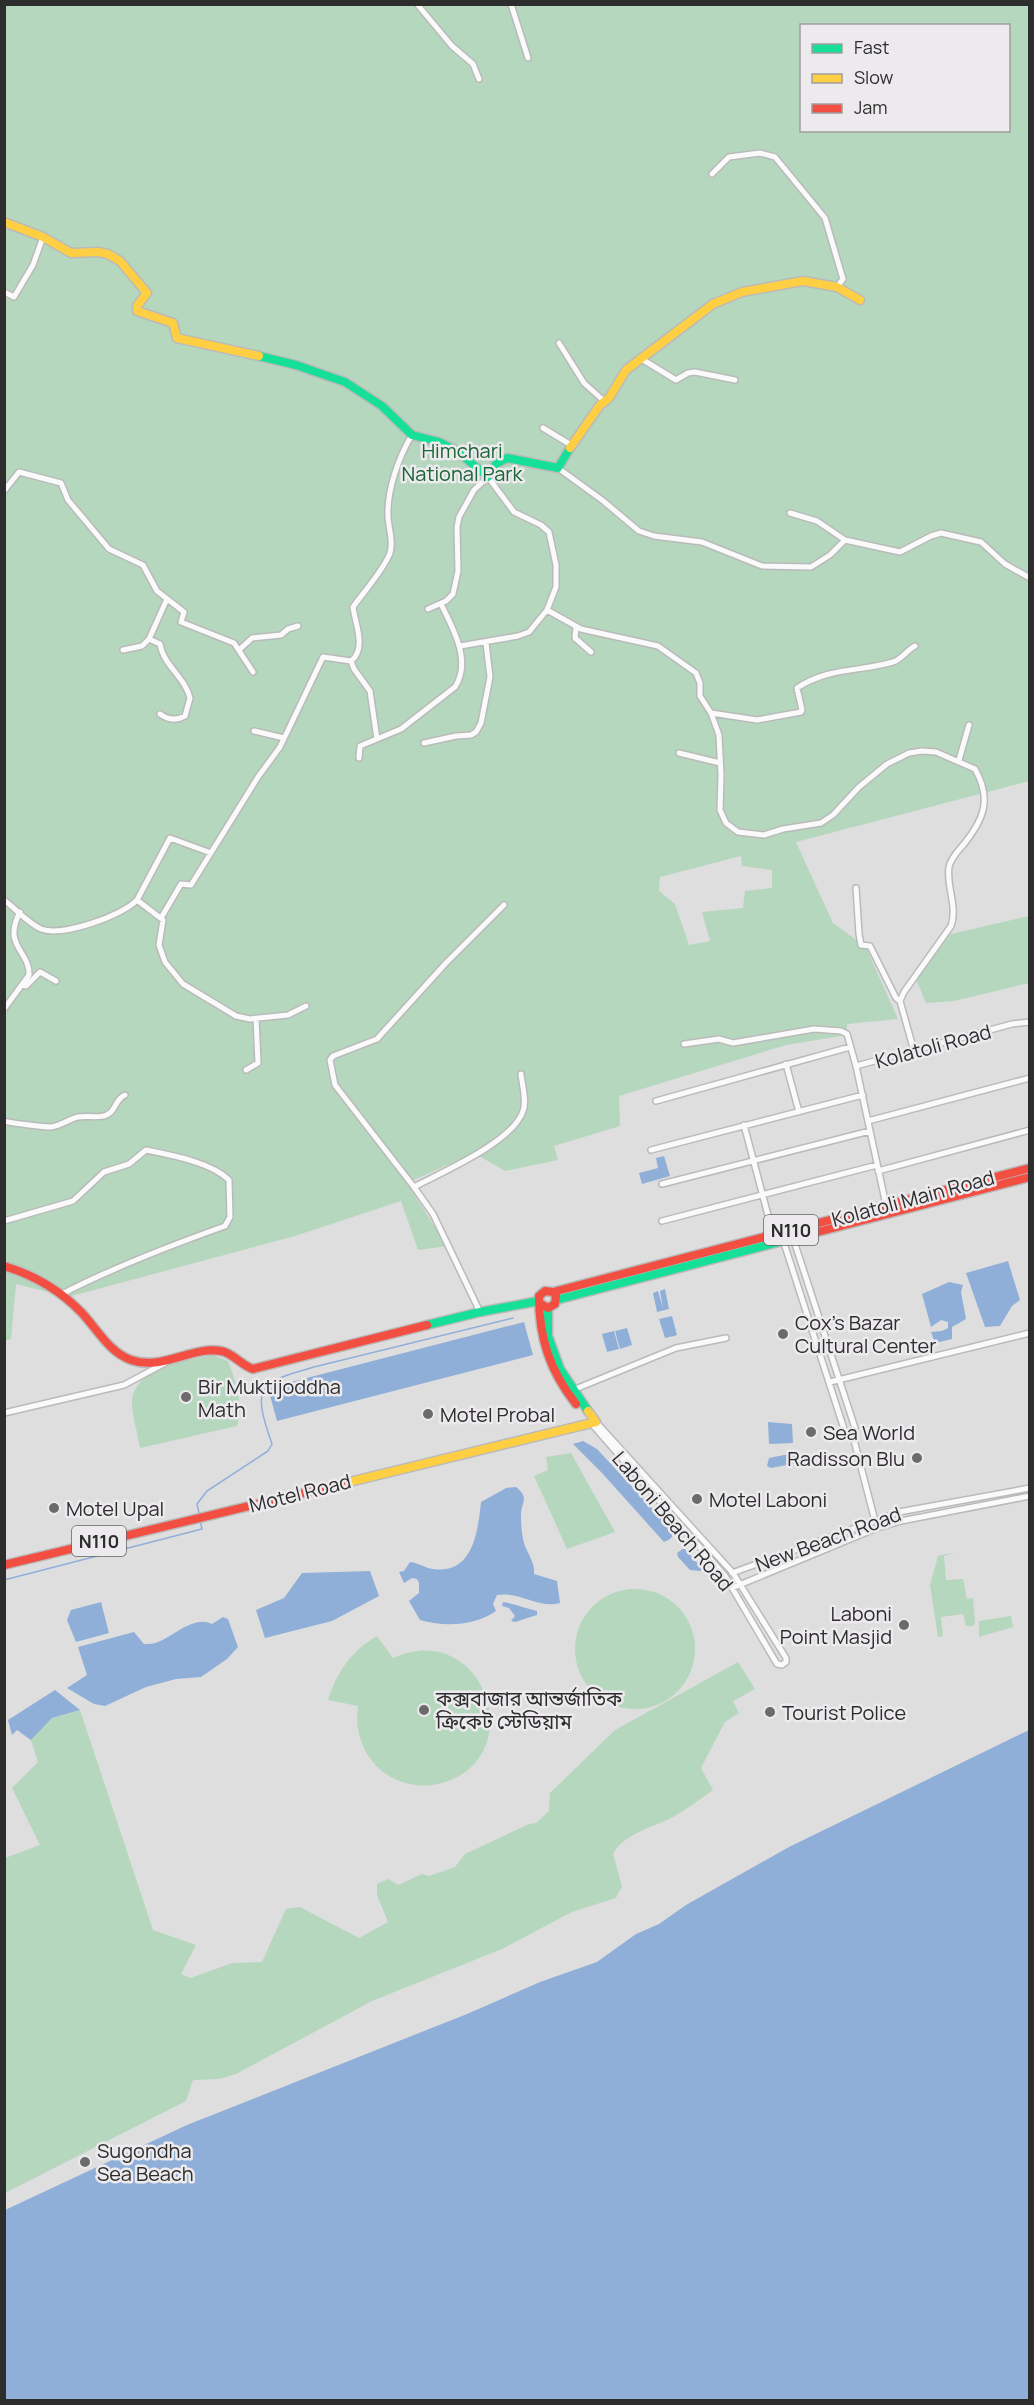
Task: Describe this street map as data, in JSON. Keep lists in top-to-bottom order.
{
  "streets": {
    "main road": [
      "Kolatoli Main Road",
      "N110",
      "Motel Road",
      "Laboni Beach Road"
    ],
    "street": ["Kolatoli Road", "New Beach Road"]
  },
  "crossings": [
    ["Kolatoli Road", "Kolatoli Main Road"],
    ["Motel Road", "Laboni Beach Road"],
    ["Laboni Beach Road", "New Beach Road"]
  ],
  "parks": ["Himchari National Park"],
  "places": [
    "Cox's Bazar Cultural Center",
    "Bir Muktijoddha Math",
    "Motel Probal",
    "Sea World",
    "Radisson Blu",
    "Motel Laboni",
    "Motel Upal",
    "Laboni Point Masjid",
    "কক্সবাজার আন্তর্জাতিক ক্রিকেট স্টেডিয়াম",
    "Tourist Police",
    "Sugondha Sea Beach"
  ],
  "legend": ["Fast", "Slow", "Jam"]
}
